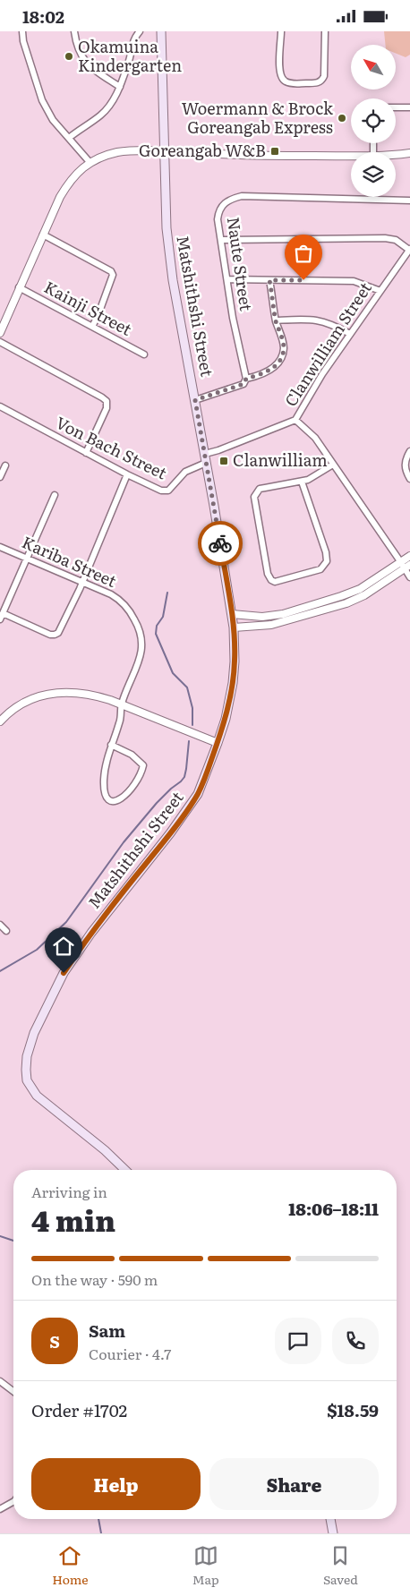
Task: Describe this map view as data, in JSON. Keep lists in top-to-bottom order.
{
  "streets": {
    "main road": ["Matshithshi Street"],
    "street": [
      "Naute Street",
      "Kainji Street",
      "Clanwilliam Street",
      "Von Bach Street",
      "Kariba Street"
    ]
  },
  "crossings": [
    ["Matshithshi Street", "Clanwilliam Street"],
    ["Matshithshi Street", "Von Bach Street"]
  ],
  "places": {
    "other": ["Okamuina Kindergarten", "Woermann & Brock Goreangab Express"],
    "transit": ["Goreangab W&B", "Clanwilliam"]
  },
  "north": "top left",
  "page": {
    "status": "18:02",
    "heading": ["4 min", "Arriving in", "18:06–18:11"],
    "panel": [
      "Sam",
      "Courier · 4.7",
      "Order #1702",
      "$18.59"
    ],
    "bar": "On the way · 590 m",
    "round": "S",
    "buttons": ["Help", "Share"],
    "tabs": ["Home", "Map", "Saved"]
  }
}
